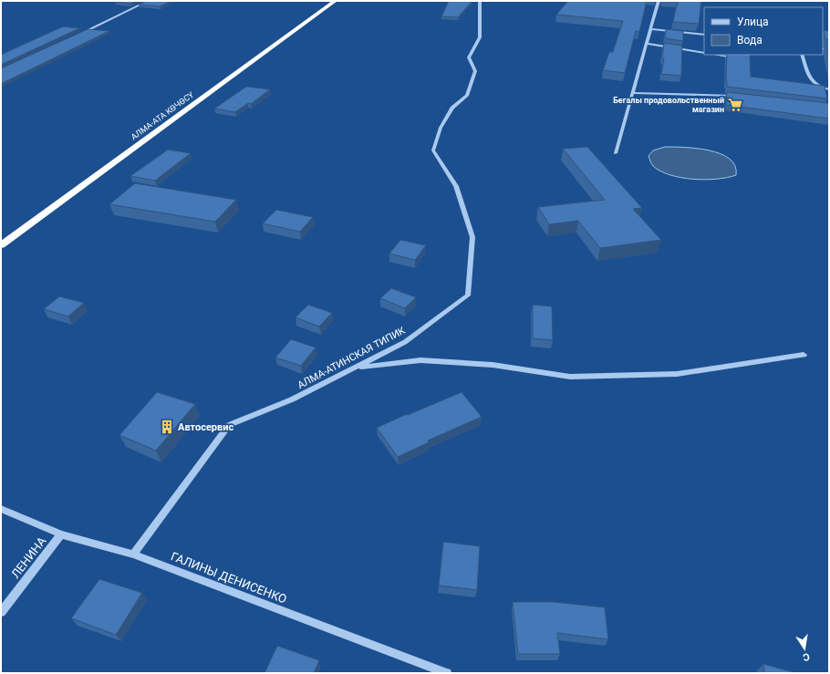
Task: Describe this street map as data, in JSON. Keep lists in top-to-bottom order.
{
  "streets": {
    "highway": ["АЛМА-АТА КӨЧӨСҮ"],
    "street": ["АЛМА-АТИНСКАЯ ТИПИК", "ЛЕНИНА", "ГАЛИНЫ ДЕНИСЕНКО"]
  },
  "crossings": [
    ["АЛМА-АТИНСКАЯ ТИПИК", "ГАЛИНЫ ДЕНИСЕНКО"],
    ["ЛЕНИНА", "ГАЛИНЫ ДЕНИСЕНКО"]
  ],
  "places": {
    "supermarket": ["Бегалы продовольственный магазин"],
    "building": ["Автосервис"]
  },
  "legend": ["Улица", "Вода"],
  "north": "bottom"
}
